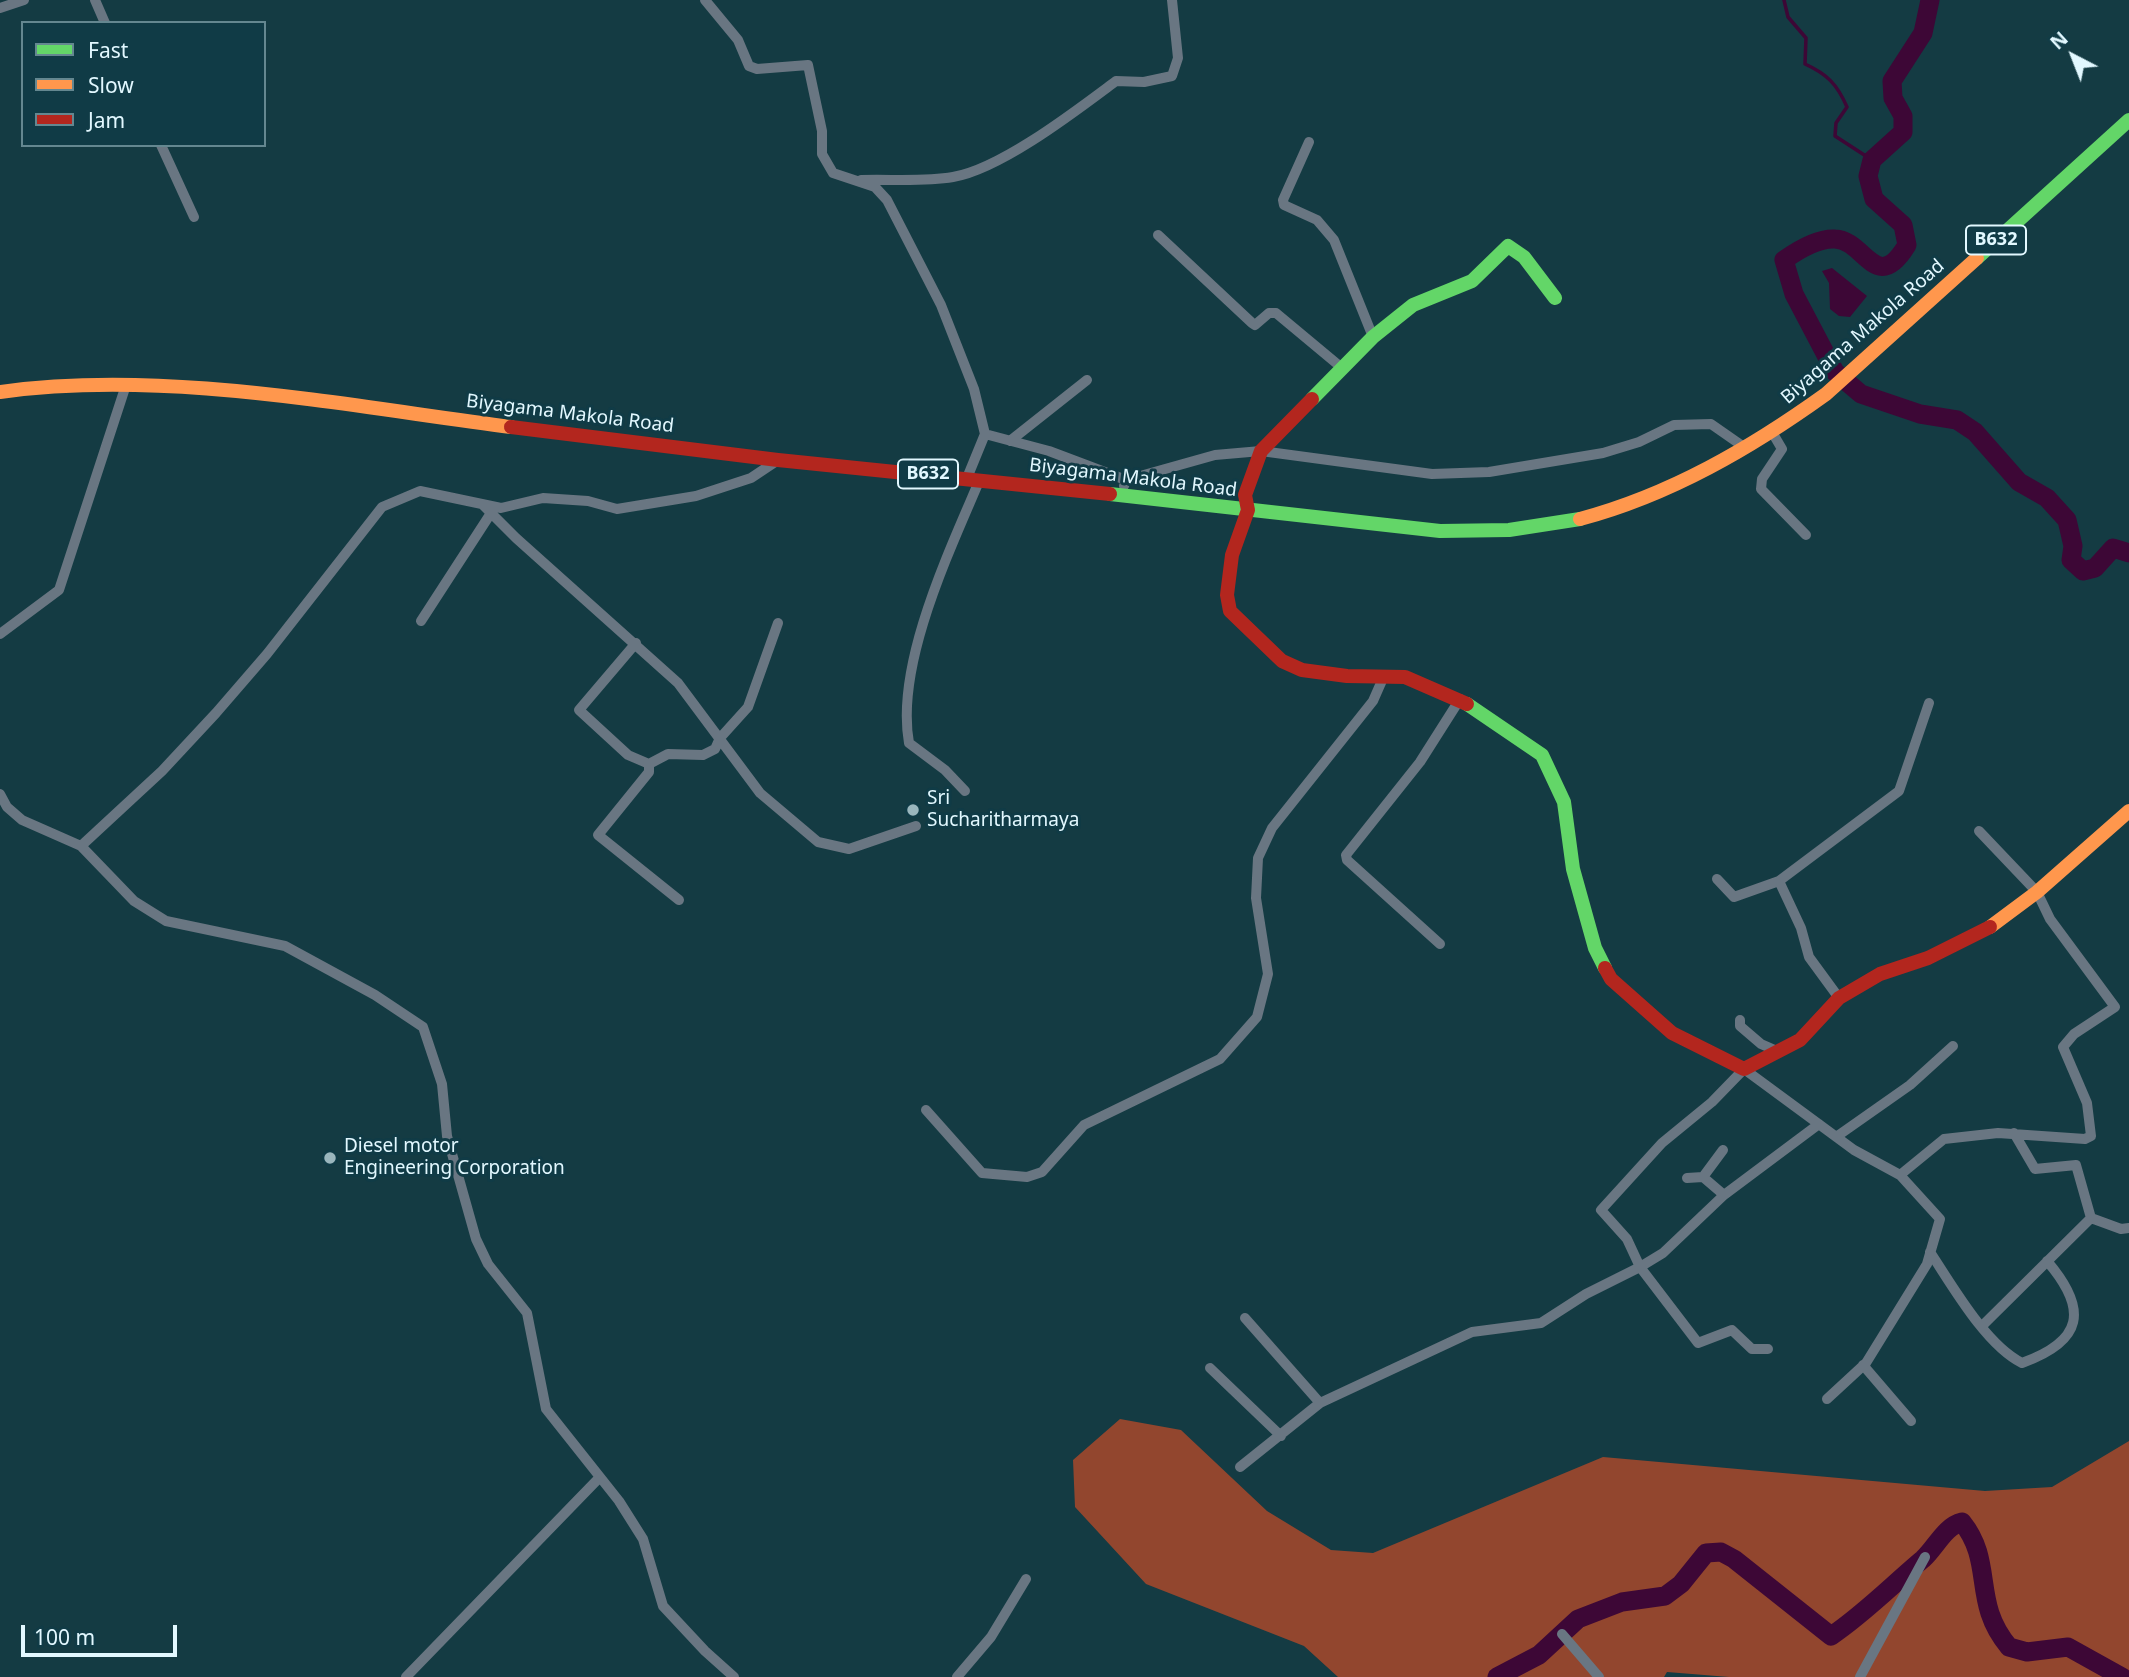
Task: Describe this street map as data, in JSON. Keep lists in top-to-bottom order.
{
  "streets": {
    "main road": ["B632", "Biyagama Makola Road"]
  },
  "places": ["Sri Sucharitharmaya", "Diesel motor Engineering Corporation"],
  "legend": ["Fast", "Slow", "Jam"],
  "scale_bar": "100 m",
  "north": "top left"
}
